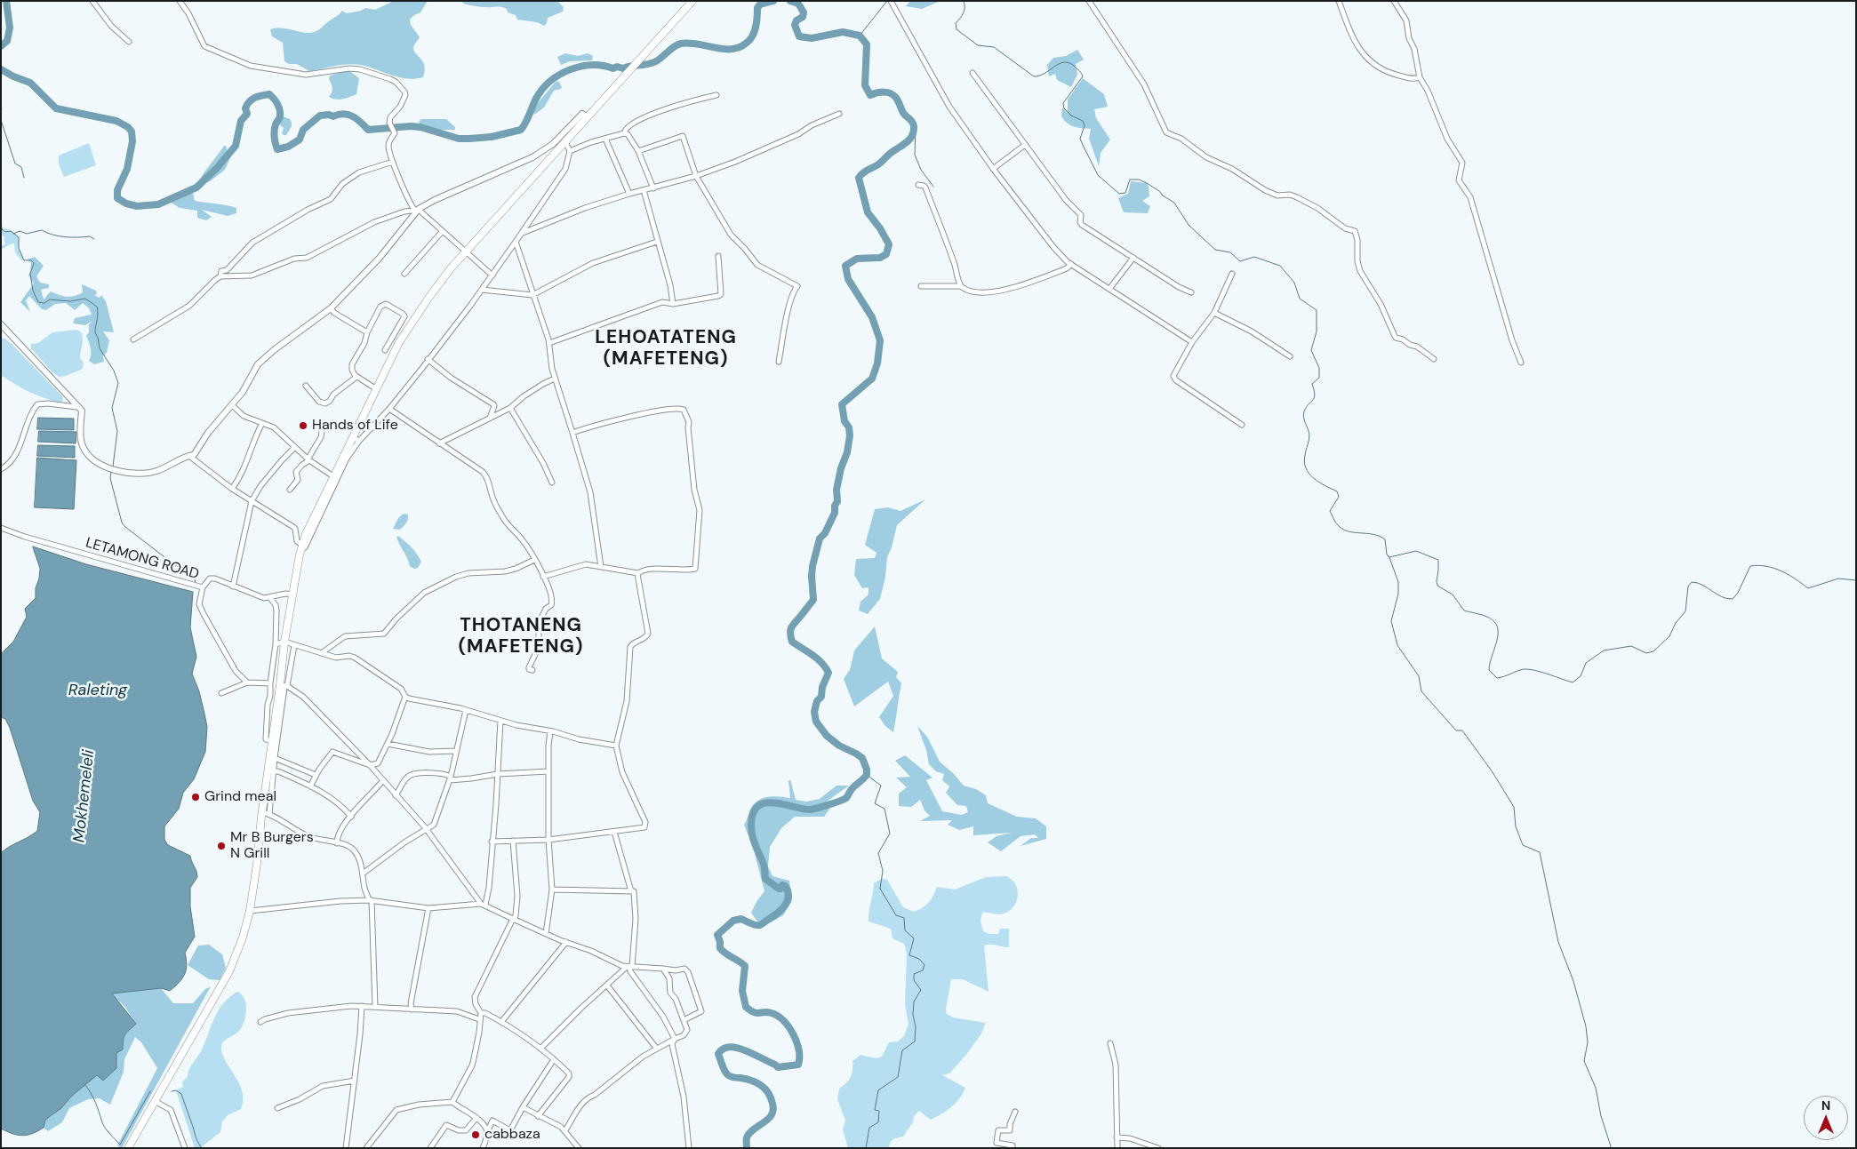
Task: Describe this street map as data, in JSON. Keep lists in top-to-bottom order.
{
  "streets": {
    "street": ["LETAMONG ROAD"]
  },
  "districts": ["LEHOATATENG (MAFETENG)", "THOTANENG (MAFETENG)"],
  "water": ["Raleting", "Mokhemeleli"],
  "places": [
    "Hands of Life",
    "Grind meal",
    "Mr B Burgers N Grill",
    "cabbaza"
  ],
  "north": "top"
}
